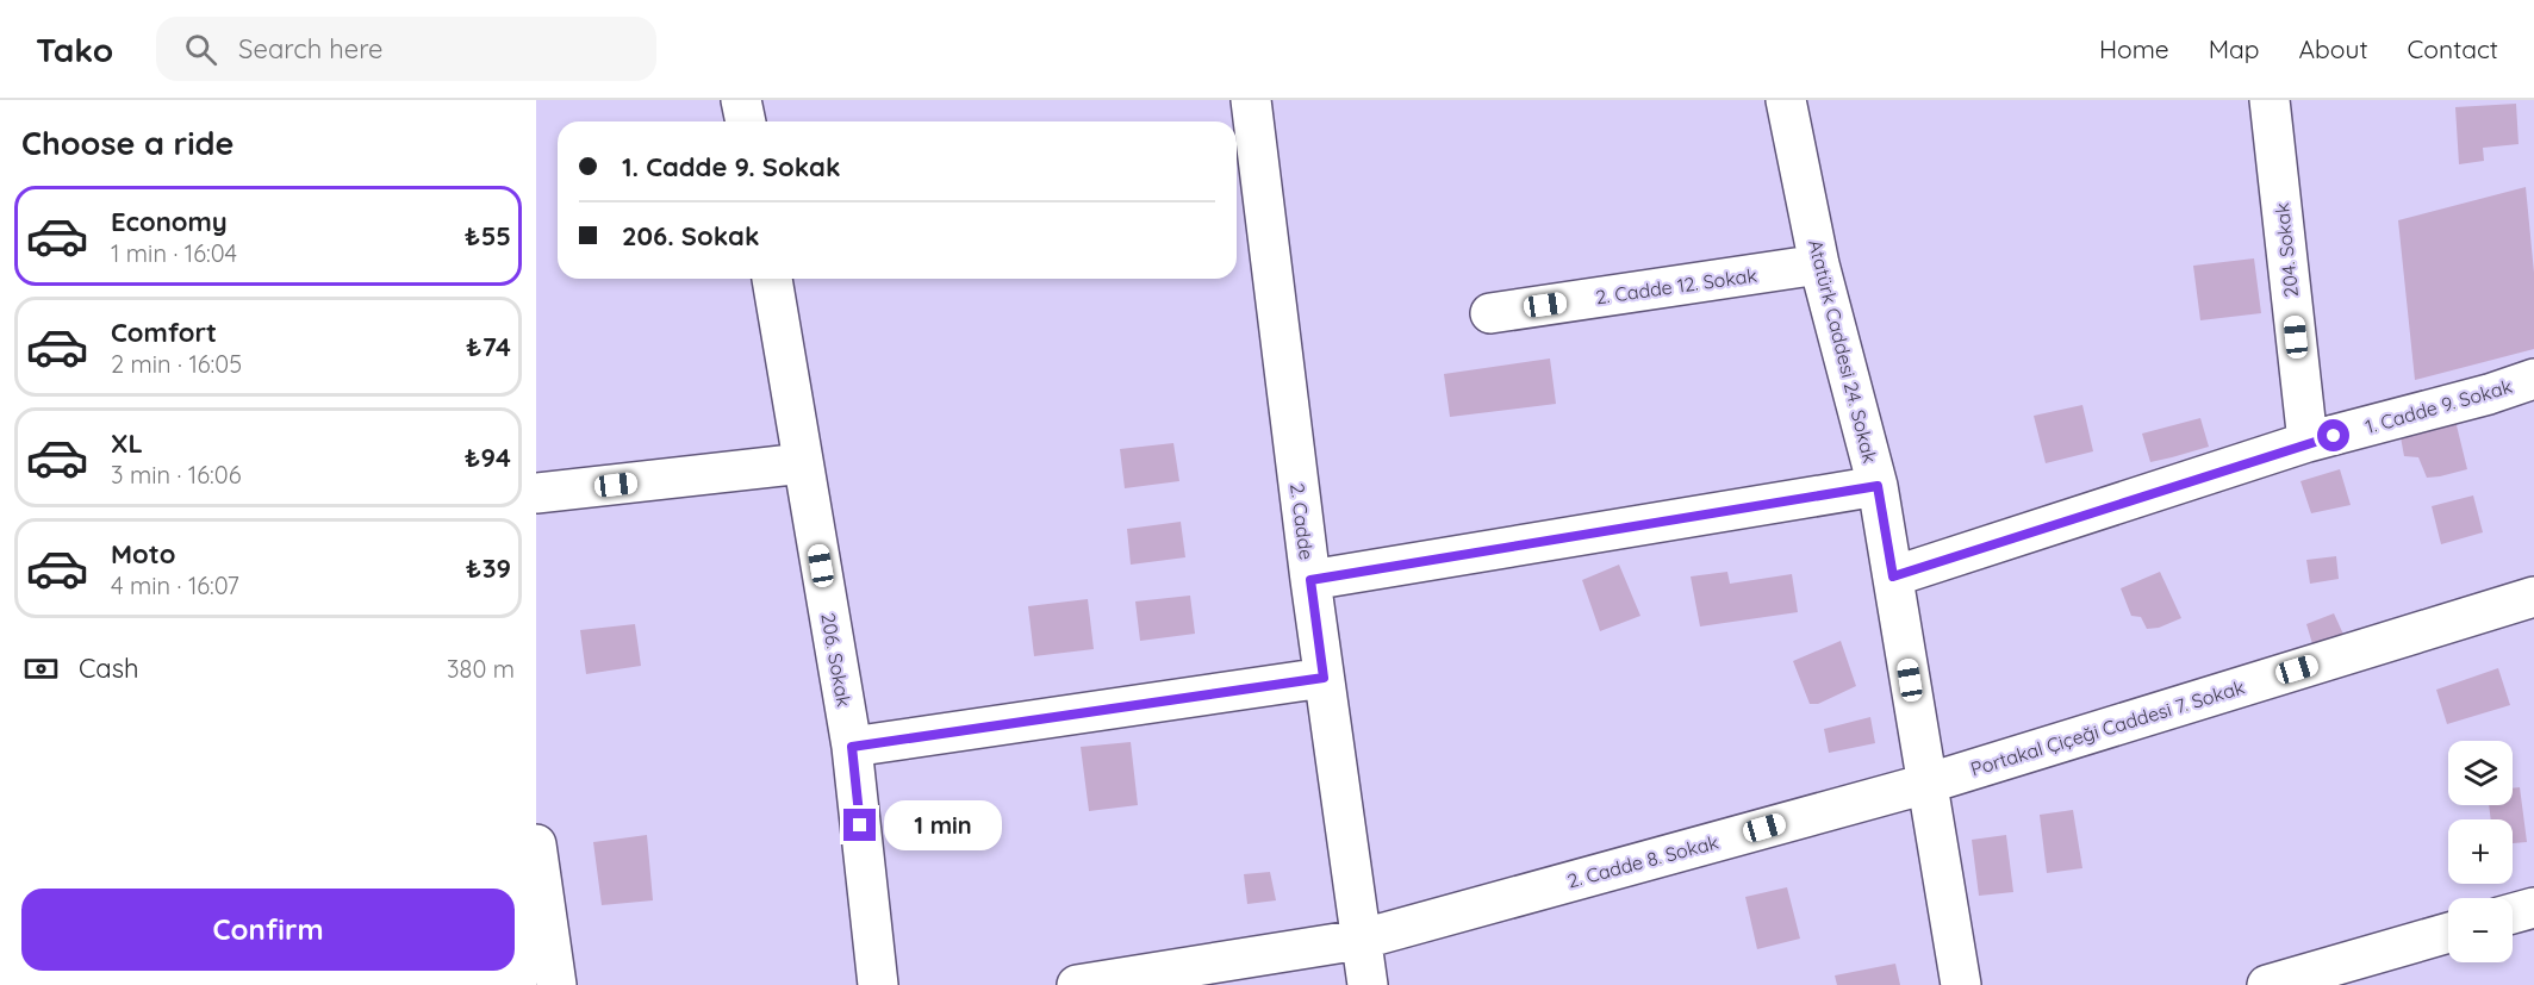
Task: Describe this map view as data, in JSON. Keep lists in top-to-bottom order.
{
  "streets": {
    "street": [
      "204. Sokak",
      "2. Cadde 12. Sokak",
      "Atatürk Caddesi 24. Sokak",
      "1. Cadde 9. Sokak",
      "2. Cadde",
      "206. Sokak",
      "Portakal Çiçeği Caddesi 7. Sokak",
      "2. Cadde 8. Sokak"
    ]
  },
  "crossings": [
    ["204. Sokak", "1. Cadde 9. Sokak"],
    ["2. Cadde 12. Sokak", "Atatürk Caddesi 24. Sokak"],
    ["Atatürk Caddesi 24. Sokak", "1. Cadde 9. Sokak"],
    ["Atatürk Caddesi 24. Sokak", "Portakal Çiçeği Caddesi 7. Sokak"],
    ["Atatürk Caddesi 24. Sokak", "2. Cadde 8. Sokak"],
    ["2. Cadde", "2. Cadde 8. Sokak"],
    ["Portakal Çiçeği Caddesi 7. Sokak", "2. Cadde 8. Sokak"]
  ],
  "page": {
    "header": "Tako",
    "search": "Search here",
    "nav": [
      "Home",
      "Map",
      "About",
      "Contact"
    ],
    "heading": "Choose a ride",
    "banner": ["1. Cadde 9. Sokak", "206. Sokak"],
    "list": [
      {
        "name": "Economy",
        "note": "1 min · 16:04",
        "value": "₺55"
      },
      {
        "name": "Comfort",
        "note": "2 min · 16:05",
        "value": "₺74"
      },
      {
        "name": "XL",
        "note": "3 min · 16:06",
        "value": "₺94"
      },
      {
        "name": "Moto",
        "note": "4 min · 16:07",
        "value": "₺39"
      }
    ],
    "pay": ["Cash", "380 m"],
    "map_buttons": ["+", "−"],
    "bubble": "1 min",
    "buttons": "Confirm"
  }
}
